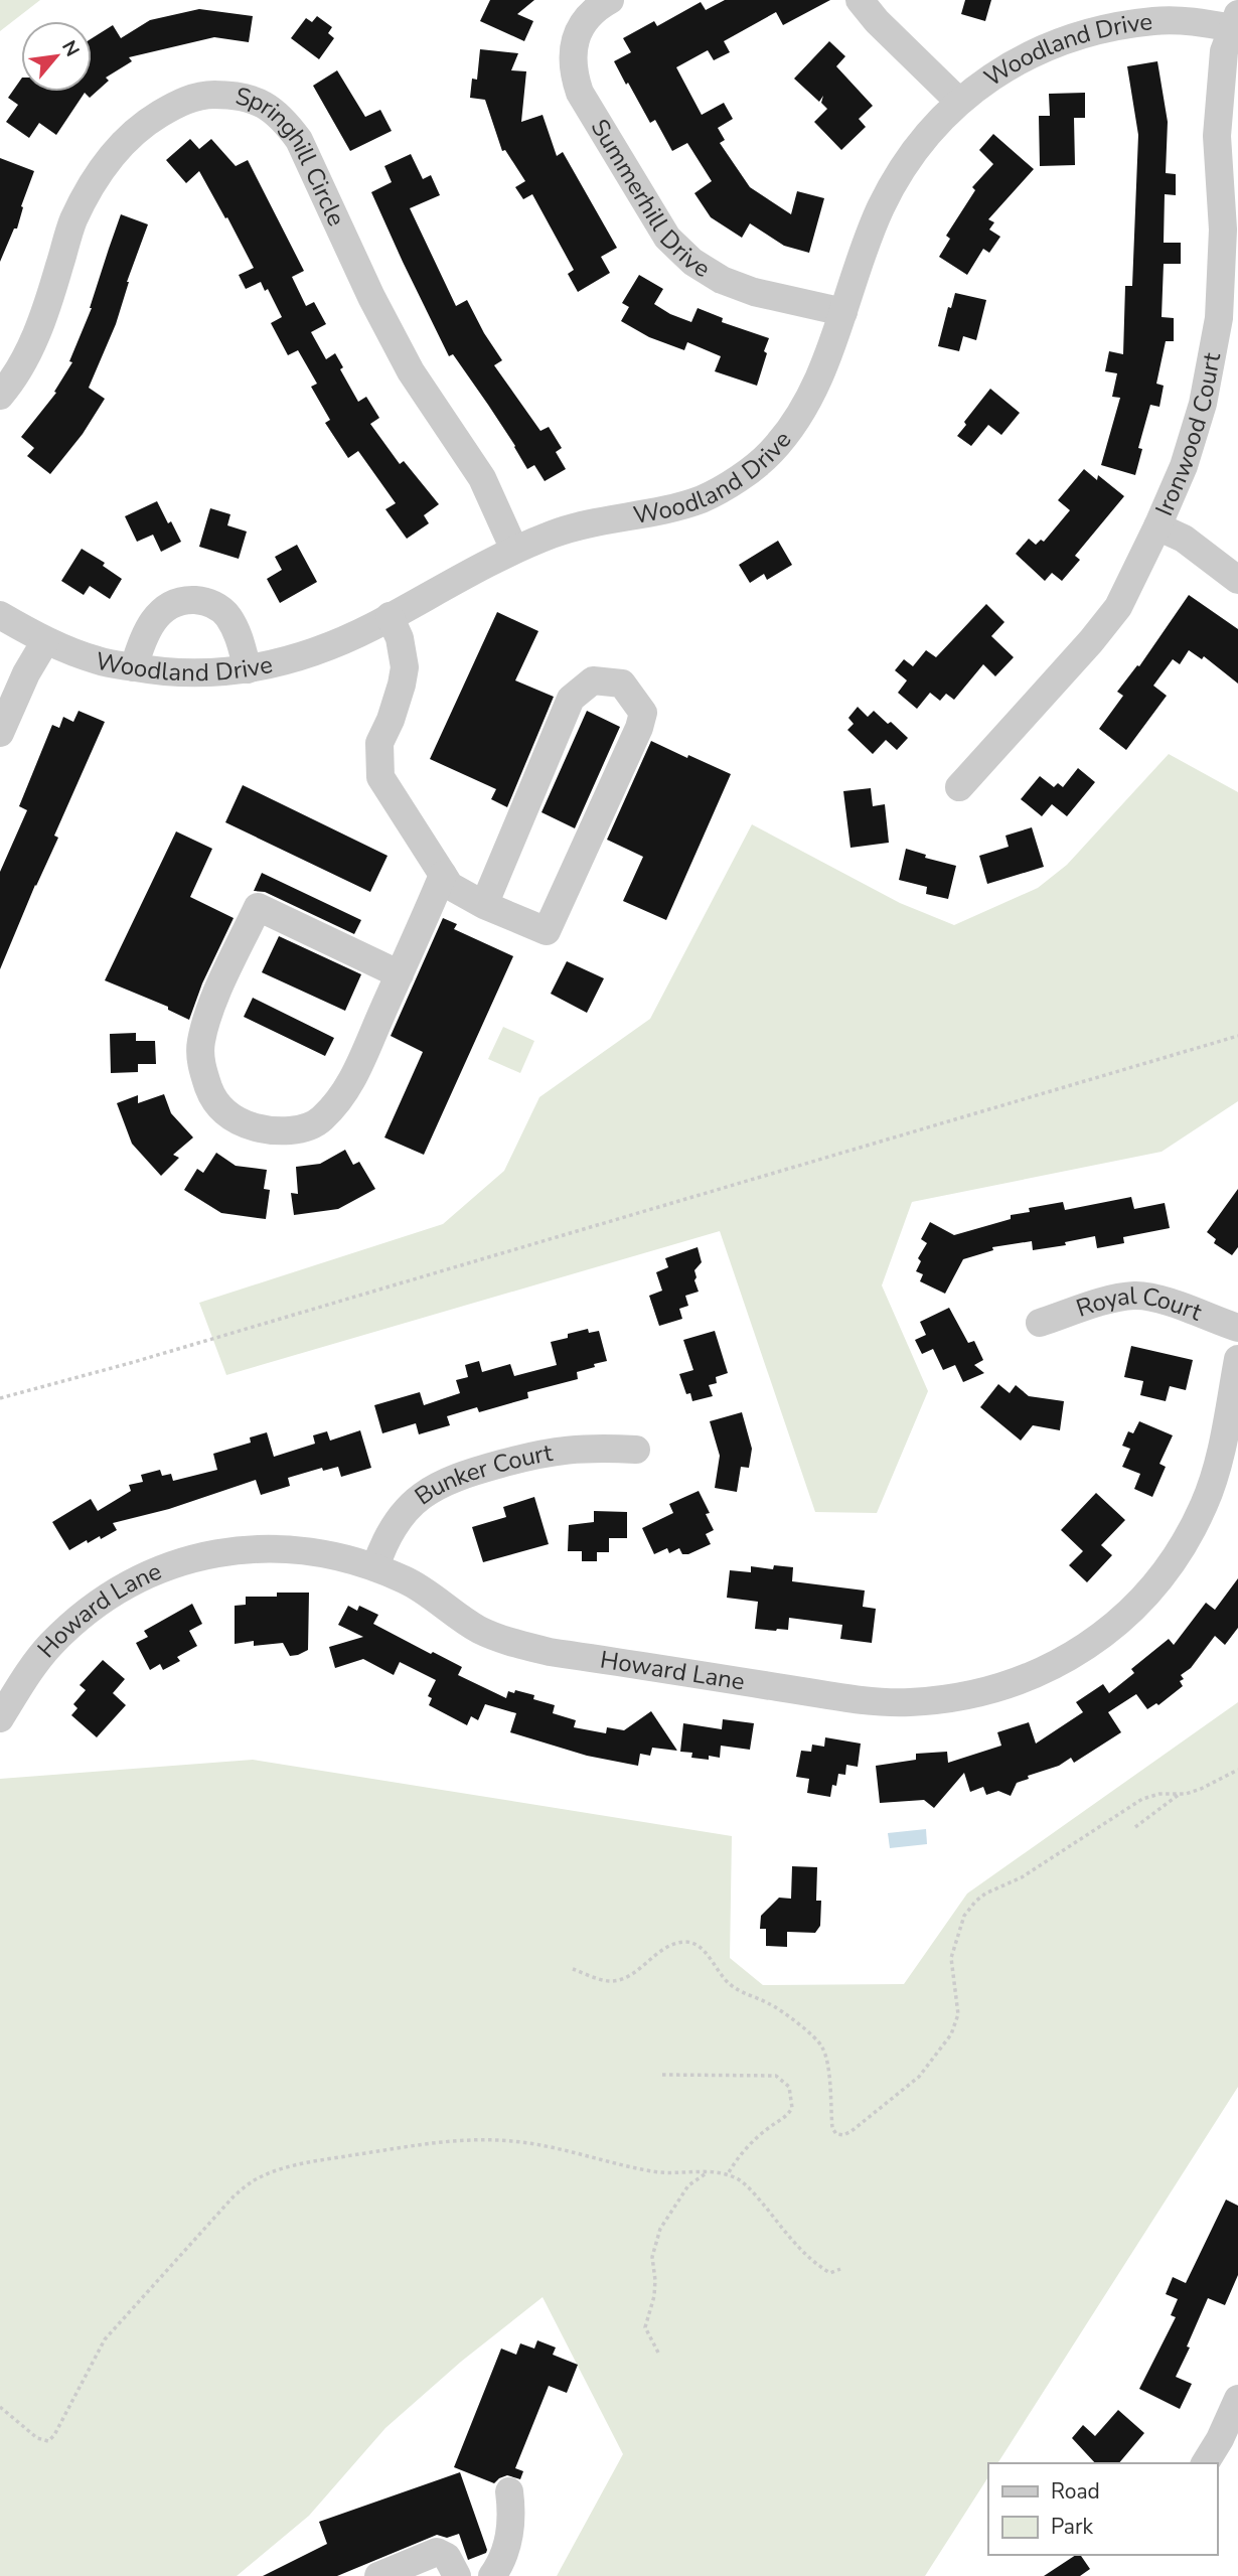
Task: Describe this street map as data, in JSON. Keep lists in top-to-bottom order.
{
  "streets": {
    "street": [
      "Woodland Drive",
      "Springhill Circle",
      "Summerhill Drive",
      "Ironwood Court",
      "Royal Court",
      "Bunker Court",
      "Howard Lane"
    ]
  },
  "crossings": [
    ["Woodland Drive", "Springhill Circle"],
    ["Woodland Drive", "Summerhill Drive"],
    ["Woodland Drive", "Ironwood Court"],
    ["Bunker Court", "Howard Lane"]
  ],
  "legend": ["Road", "Park"],
  "north": "top right"
}
